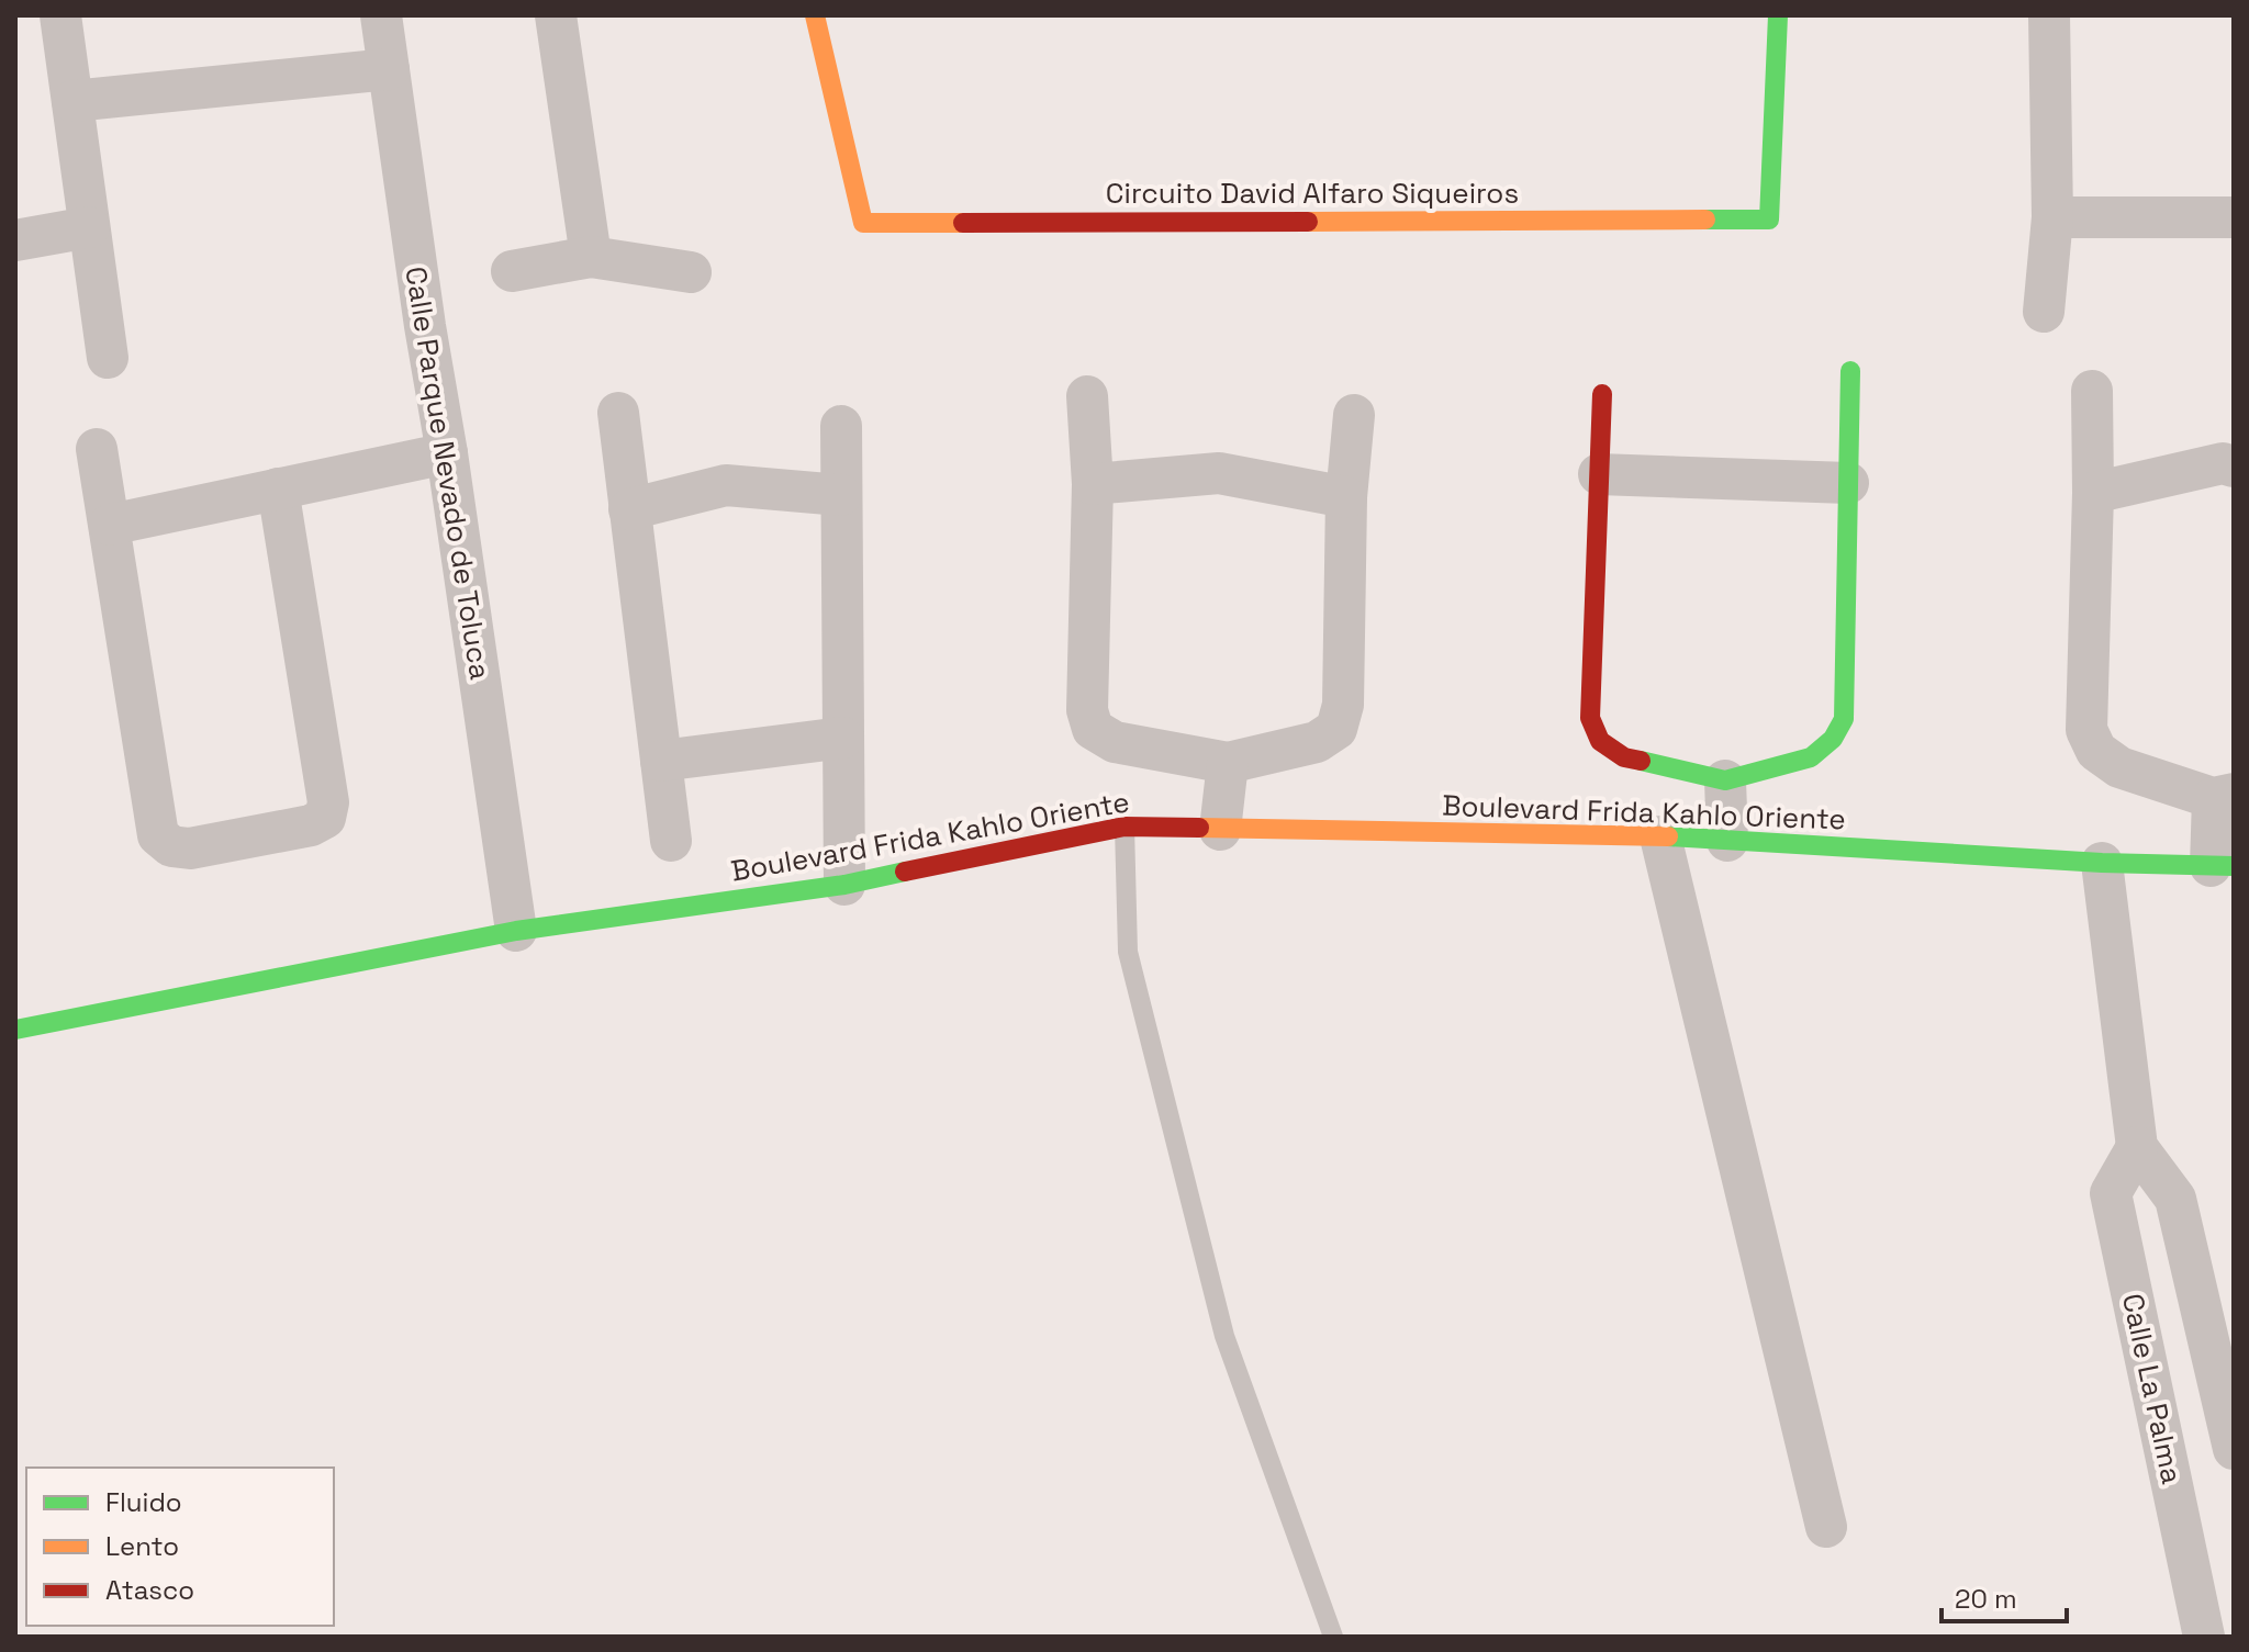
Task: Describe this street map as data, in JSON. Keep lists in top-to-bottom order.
{
  "streets": {
    "street": [
      "Circuito David Alfaro Siqueiros",
      "Calle Parque Nevado de Toluca",
      "Boulevard Frida Kahlo Oriente",
      "Calle La Palma"
    ]
  },
  "crossings": [
    ["Calle Parque Nevado de Toluca", "Boulevard Frida Kahlo Oriente"]
  ],
  "legend": ["Fluido", "Lento", "Atasco"],
  "scale_bar": "20 m"
}
